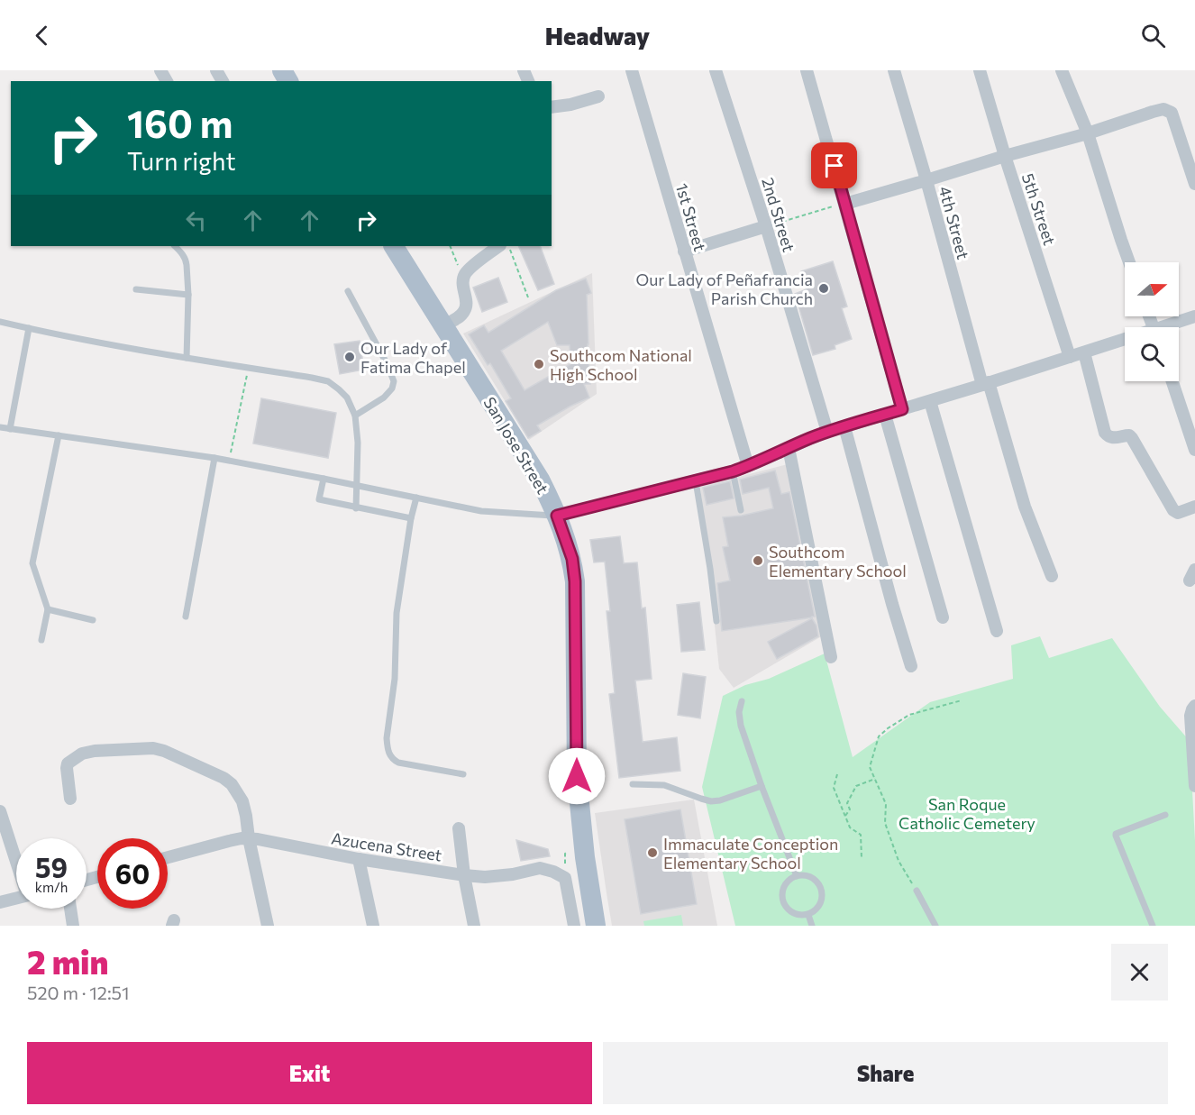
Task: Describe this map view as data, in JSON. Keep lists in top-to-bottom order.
{
  "streets": {
    "main road": ["San Jose Street"],
    "street": [
      "5th Street",
      "2nd Street",
      "1st Street",
      "4th Street",
      "Azucena Street"
    ]
  },
  "parks": ["San Roque Catholic Cemetery"],
  "places": [
    "Our Lady of Peñafrancia Parish Church",
    "Our Lady of Fatima Chapel",
    "Southcom National High School",
    "Southcom Elementary School",
    "Immaculate Conception Elementary School"
  ],
  "north": "right",
  "page": {
    "header": "Headway",
    "turn": ["160 m", "Turn right"],
    "speed": "59 km/h",
    "limit": "60",
    "heading": ["2 min", "520 m · 12:51"],
    "buttons": ["Exit", "Share"]
  }
}
